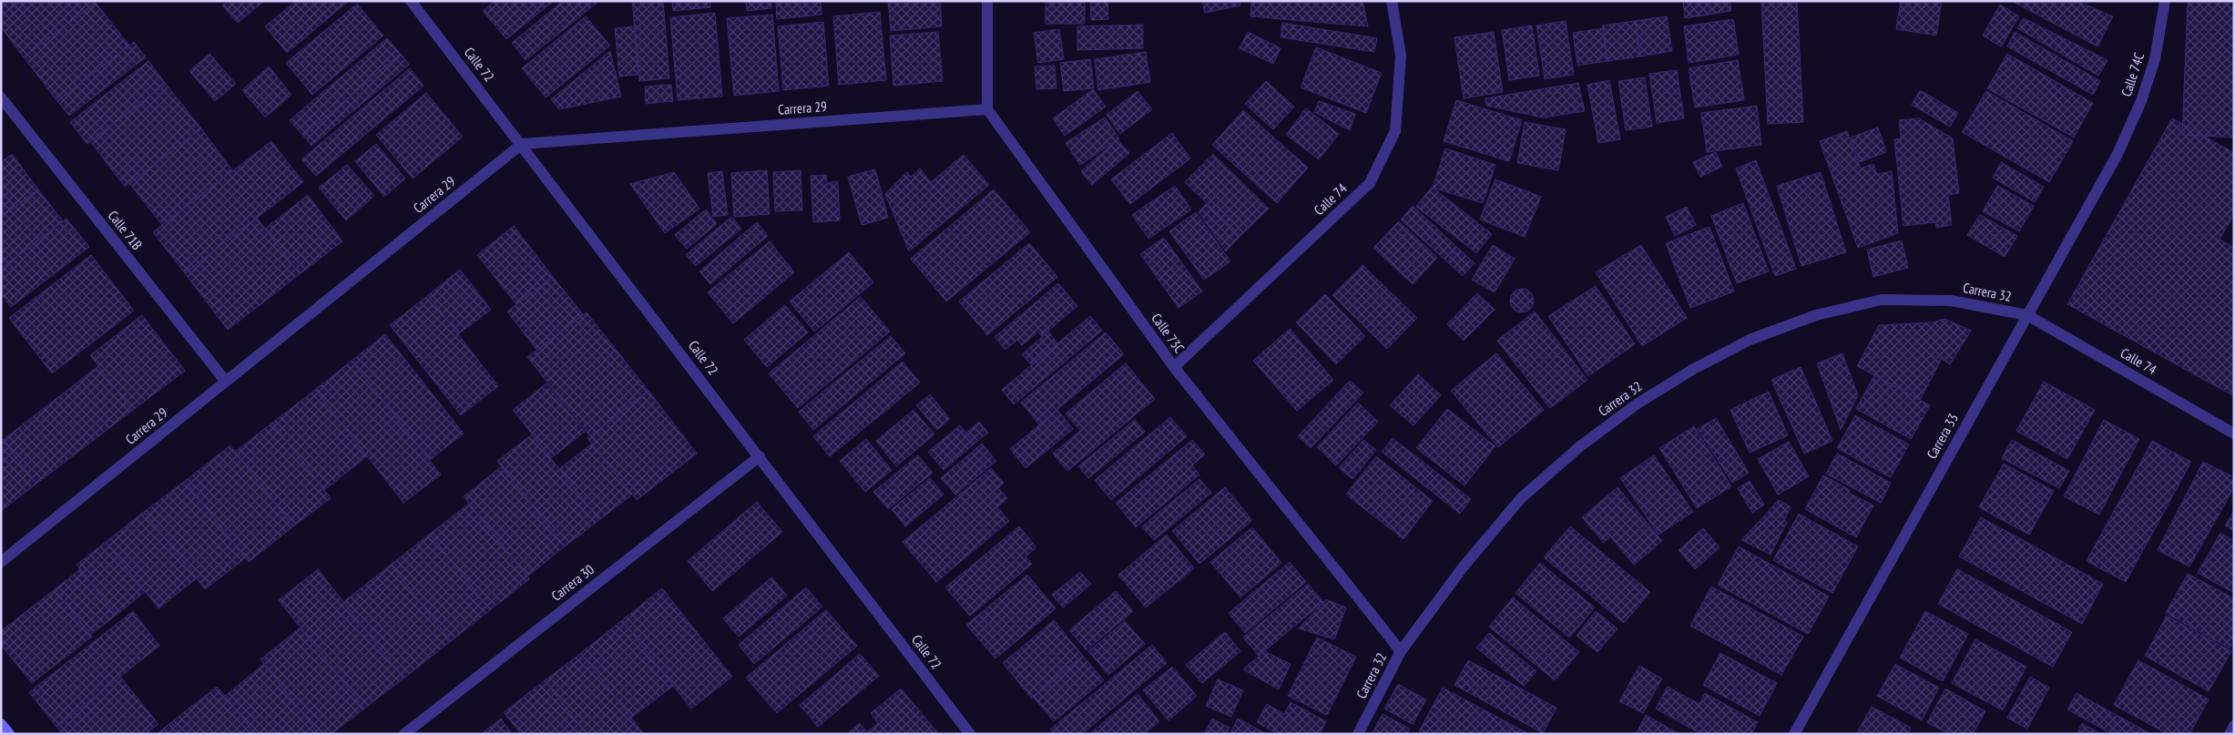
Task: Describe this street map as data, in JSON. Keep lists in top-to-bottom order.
{
  "streets": {
    "street": [
      "Calle 72",
      "Calle 74C",
      "Carrera 29",
      "Calle 74",
      "Calle 71B",
      "Carrera 32",
      "Calle 73C",
      "Carrera 33",
      "Carrera 30"
    ]
  },
  "crossings": [
    ["Calle 72", "Carrera 29"],
    ["Calle 72", "Carrera 30"],
    ["Calle 74C", "Carrera 33"],
    ["Carrera 29", "Calle 71B"],
    ["Carrera 29", "Calle 73C"],
    ["Calle 74", "Carrera 32"],
    ["Calle 74", "Calle 73C"],
    ["Calle 74", "Carrera 33"],
    ["Carrera 32", "Calle 73C"],
    ["Carrera 32", "Carrera 33"]
  ]
}
